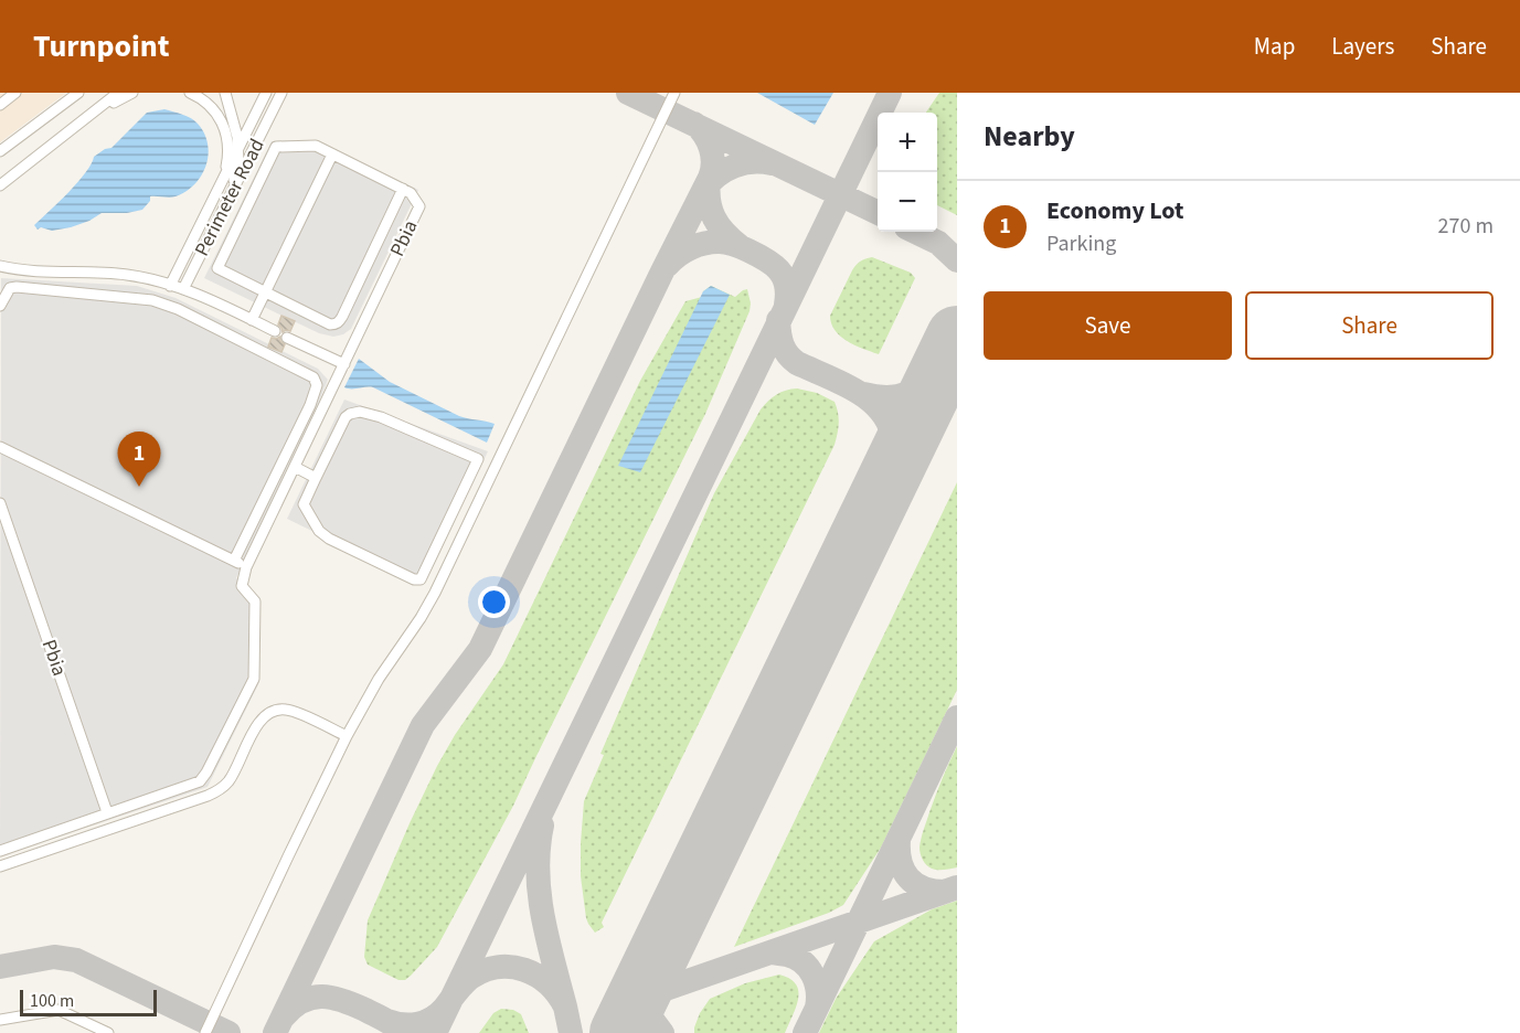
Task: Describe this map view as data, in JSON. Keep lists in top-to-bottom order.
{
  "streets": {
    "street": ["Perimeter Road", "Pbia"]
  },
  "scale_bar": "100 m",
  "page": {
    "header": "Turnpoint",
    "nav": ["Map", "Layers", "Share"],
    "heading": "Nearby",
    "map_buttons": ["+", "−"],
    "list": [
      {
        "mark": "1",
        "name": "Economy Lot",
        "note": "Parking",
        "value": "270 m"
      }
    ],
    "buttons": ["Save", "Share"],
    "pins": "1",
    "scale": "100 m"
  }
}
